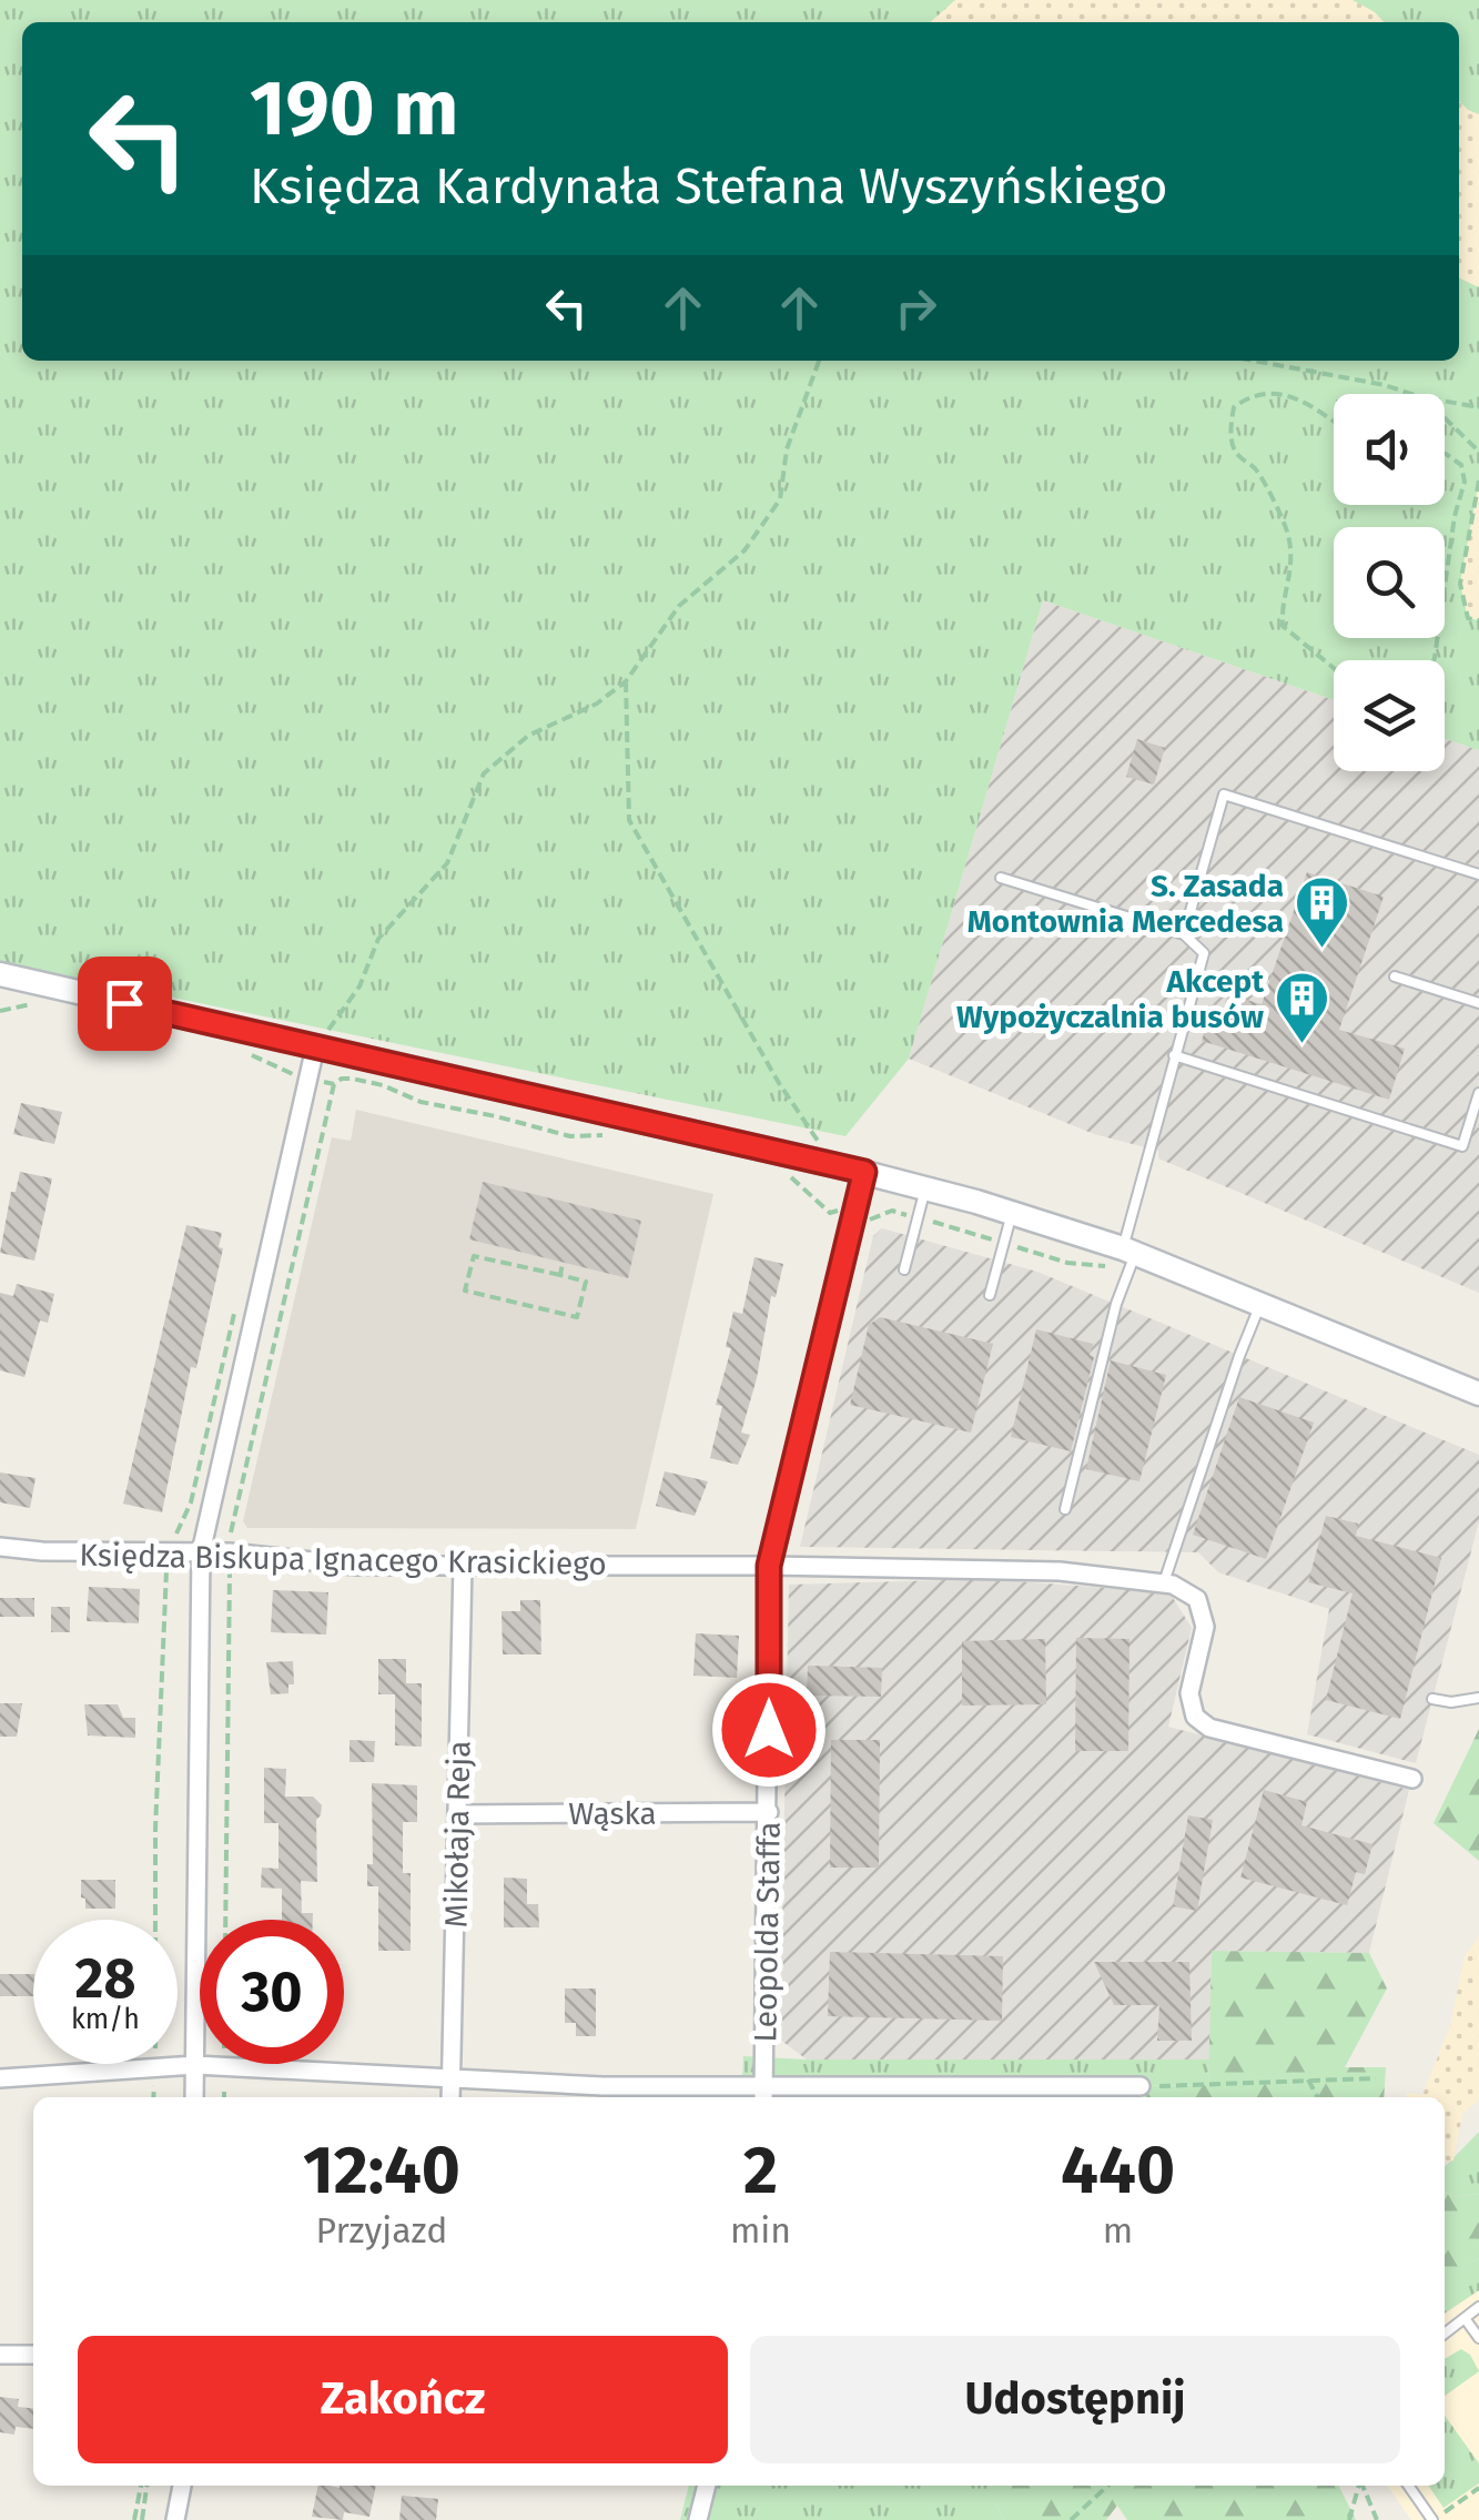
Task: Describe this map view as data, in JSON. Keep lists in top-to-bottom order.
{
  "streets": {
    "street": [
      "Księdza Biskupa Ignacego Krasickiego",
      "Wąska",
      "Mikołaja Reja",
      "Leopolda Staffa"
    ]
  },
  "crossings": [
    ["Księdza Biskupa Ignacego Krasickiego", "Mikołaja Reja"],
    ["Księdza Biskupa Ignacego Krasickiego", "Leopolda Staffa"],
    ["Wąska", "Mikołaja Reja"],
    ["Wąska", "Leopolda Staffa"]
  ],
  "places": {
    "building": ["S. Zasada Montownia Mercedesa", "Akcept Wypożyczalnia busów"]
  },
  "page": {
    "turn": ["190 m", "Księdza Kardynała Stefana Wyszyńskiego"],
    "speed": "28 km/h",
    "limit": "30",
    "eta": [
      "12:40",
      "Przyjazd",
      "2",
      "min",
      "440",
      "m"
    ],
    "buttons": ["Zakończ", "Udostępnij"]
  }
}
